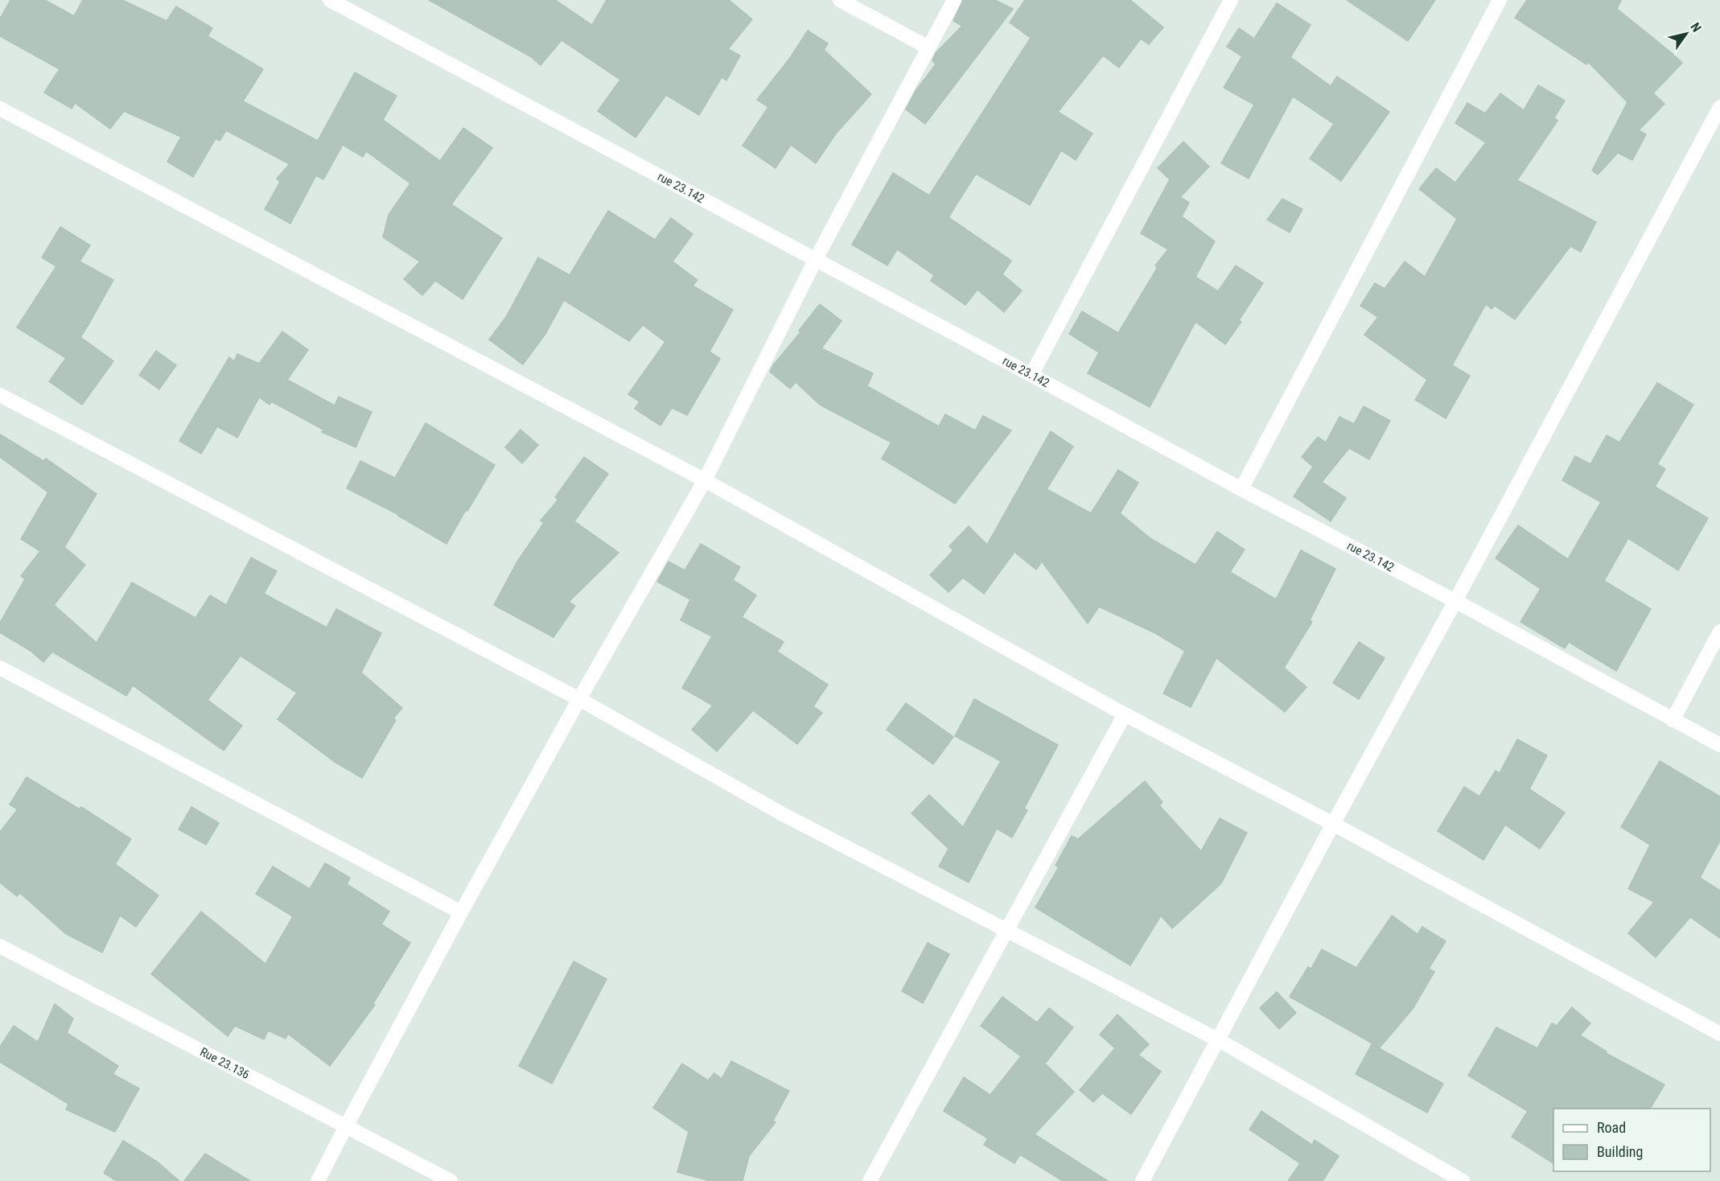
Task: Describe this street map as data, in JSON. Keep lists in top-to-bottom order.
{
  "streets": {
    "street": ["rue 23.142", "Rue 23.136"]
  },
  "legend": ["Road", "Building"],
  "north": "top right"
}
